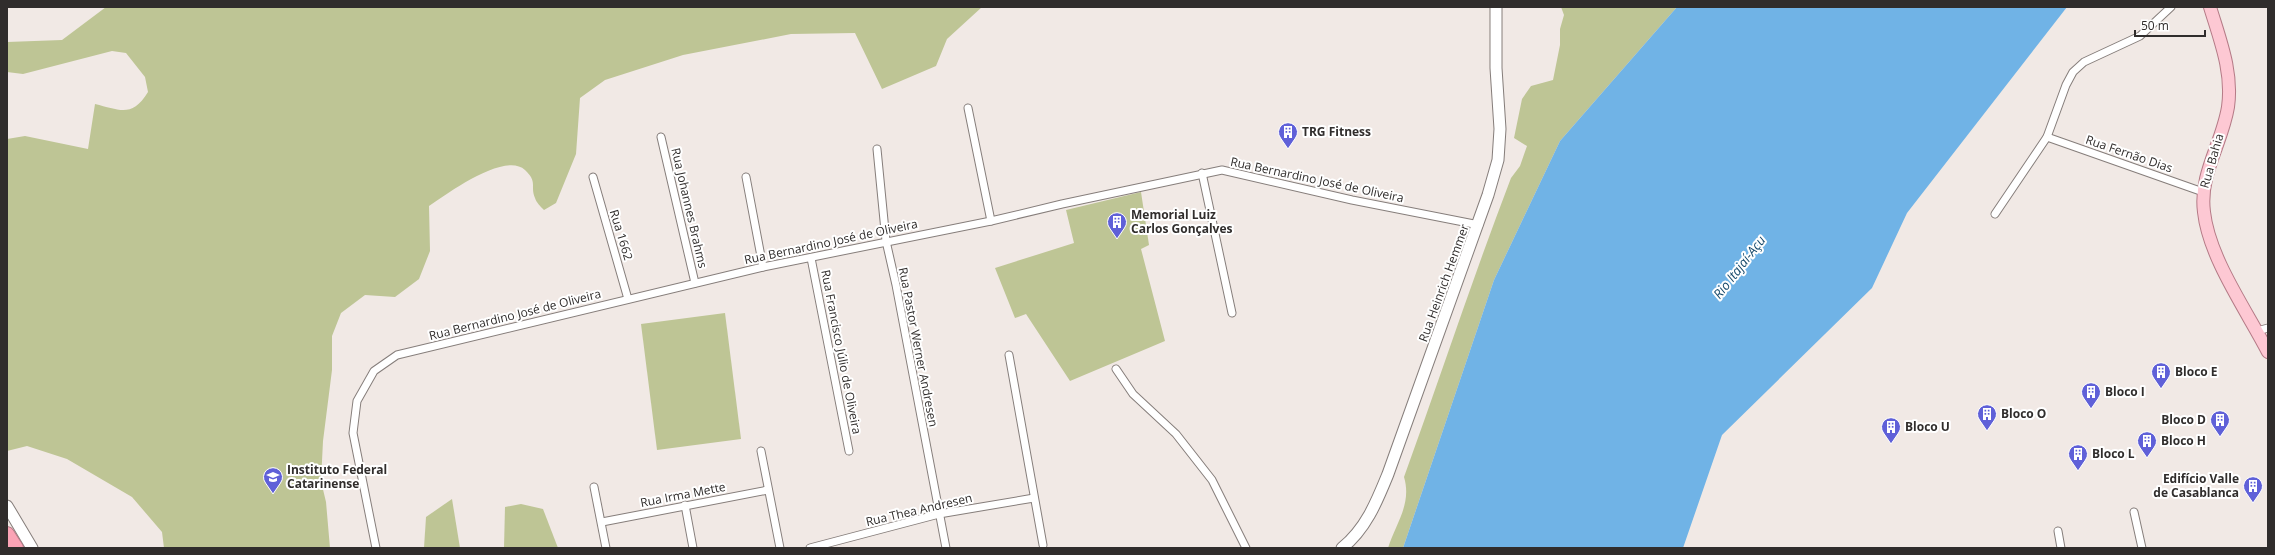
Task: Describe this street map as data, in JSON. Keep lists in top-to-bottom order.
{
  "streets": {
    "main road": ["Rua Bahia"],
    "street": [
      "Rua Fernão Dias",
      "Rua Bernardino José de Oliveira",
      "Rua Johannes Brahms",
      "Rua 1662",
      "Rua Heinrich Hemmer",
      "Rua Pastor Werner Andresen",
      "Rua Francisco Júlio de Oliveira",
      "Rua Irma Mette",
      "Rua Thea Andresen"
    ]
  },
  "crossings": [
    ["Rua Fernão Dias", "Rua Bahia"],
    ["Rua Bernardino José de Oliveira", "Rua Johannes Brahms"],
    ["Rua Bernardino José de Oliveira", "Rua 1662"],
    ["Rua Bernardino José de Oliveira", "Rua Heinrich Hemmer"],
    ["Rua Bernardino José de Oliveira", "Rua Pastor Werner Andresen"],
    ["Rua Bernardino José de Oliveira", "Rua Francisco Júlio de Oliveira"],
    ["Rua Pastor Werner Andresen", "Rua Thea Andresen"]
  ],
  "water": ["Rio Itajaí-Açu"],
  "places": {
    "building": [
      "TRG Fitness",
      "Memorial Luiz Carlos Gonçalves",
      "Bloco E",
      "Bloco I",
      "Bloco O",
      "Bloco D",
      "Bloco U",
      "Bloco H",
      "Bloco L",
      "Edifício Valle de Casablanca"
    ],
    "school or university": ["Instituto Federal Catarinense"]
  },
  "scale_bar": "50 m"
}
